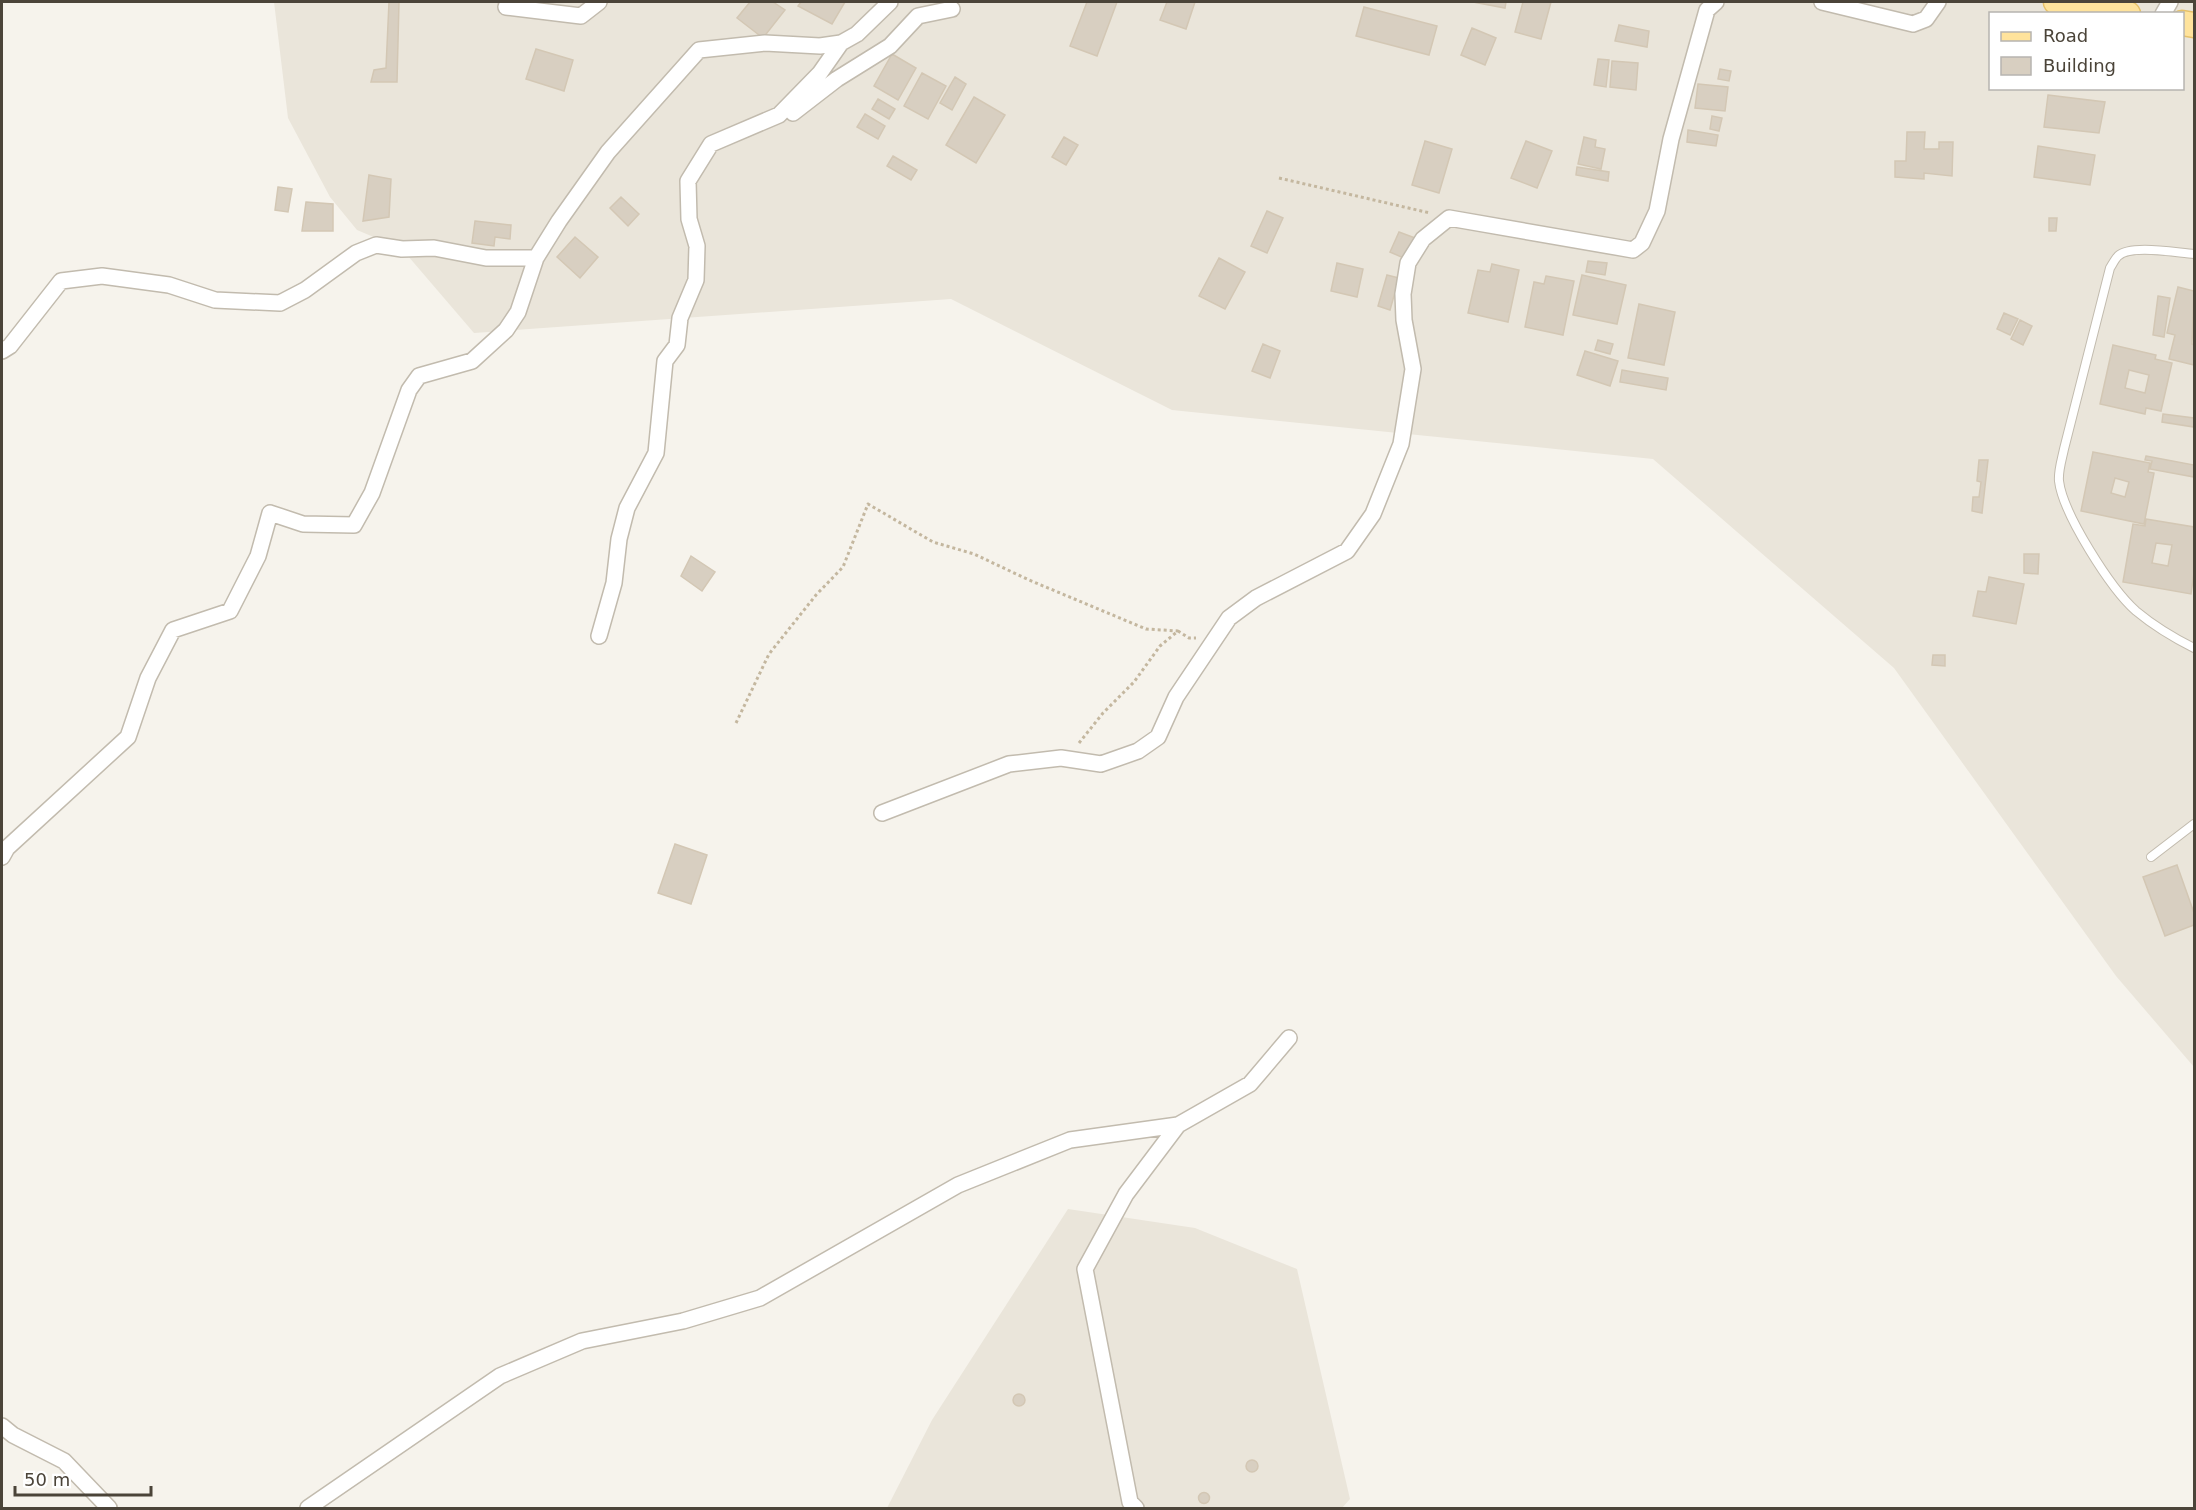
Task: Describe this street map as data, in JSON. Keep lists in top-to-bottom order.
{
  "legend": ["Road", "Building"],
  "scale_bar": "50 m"
}
